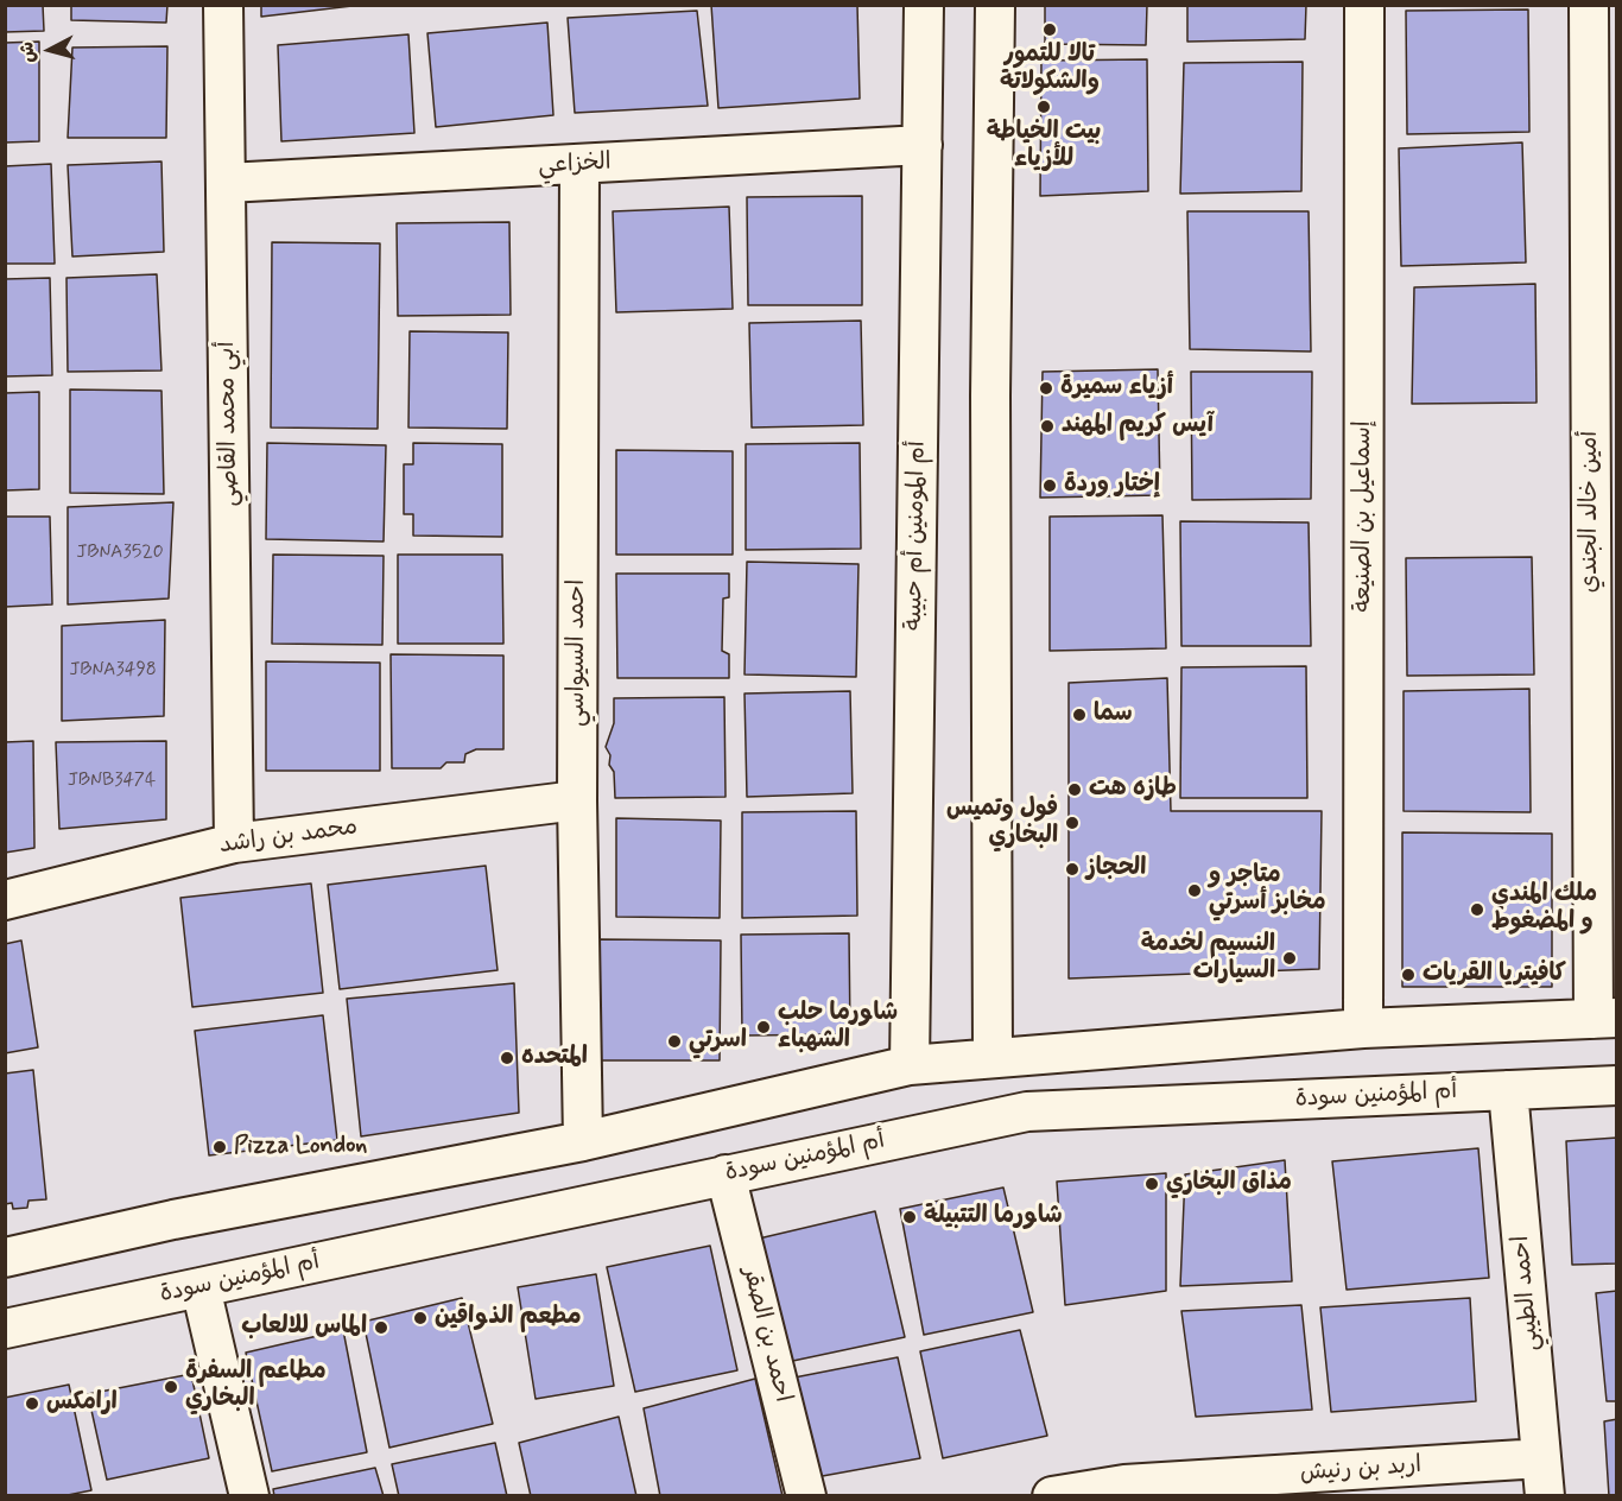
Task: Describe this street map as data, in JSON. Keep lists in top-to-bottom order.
{
  "streets": {
    "street": [
      "الخزاعي",
      "أبي محمد القاصي",
      "أمين خالد الجندي",
      "إسماعيل بن الصنيعة",
      "أم المومنين أم حبيبة",
      "احمد السيواسي",
      "محمد بن راشد",
      "أم المؤمنين سودة",
      "احمد الطيبي",
      "احمد بن الصقر",
      "اربد بن رنيش"
    ]
  },
  "crossings": [
    ["الخزاعي", "أبي محمد القاصي"],
    ["الخزاعي", "أم المومنين أم حبيبة"],
    ["الخزاعي", "احمد السيواسي"],
    ["أبي محمد القاصي", "محمد بن راشد"],
    ["احمد السيواسي", "محمد بن راشد"],
    ["أم المؤمنين سودة", "احمد الطيبي"],
    ["أم المؤمنين سودة", "احمد بن الصقر"],
    ["احمد الطيبي", "اربد بن رنيش"]
  ],
  "places": [
    "تالا للتمور والشكولاتة",
    "بيت الخياطة للأزياء",
    "أزياء سميرة",
    "آيس كريم المهند",
    "إختار وردة",
    "سما",
    "طازه هت",
    "فول وتميس البخاري",
    "الحجاز",
    "متاجر و مخابز أسرتي",
    "ملك المندي و المضغوط",
    "النسيم لخدمة السيارات",
    "كافيتريا القريات",
    "شاورما حلب الشهباء",
    "اسرتي",
    "المتحده",
    "Pizza London",
    "مذاق البخاري",
    "شاورما التتبيلة",
    "مطعم الذواقين",
    "الماس للالعاب",
    "مطاعم السفرة البخاري",
    "ارامكس"
  ],
  "house_numbers": ["JBNA3520", "JBNA3498", "JBNB3474"],
  "north": "left"
}
